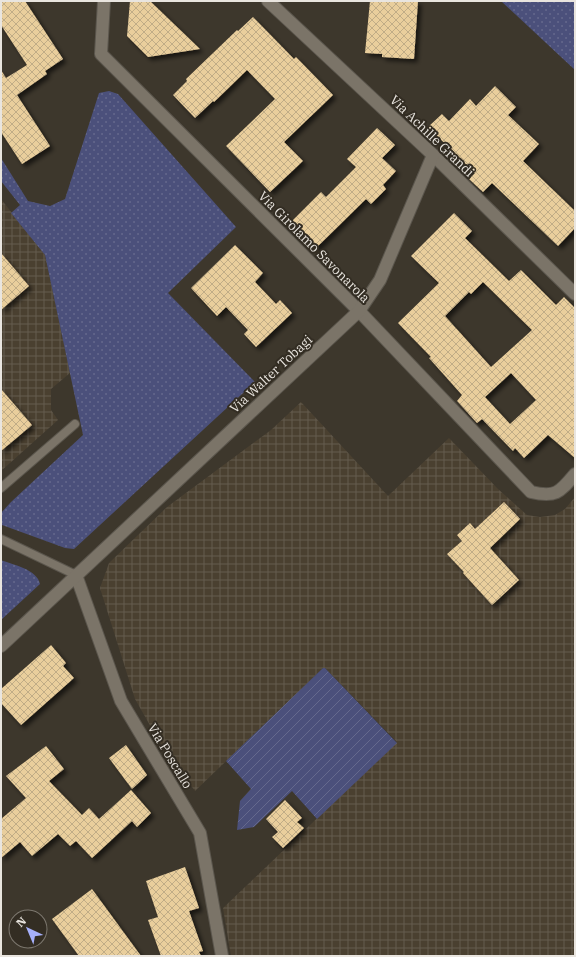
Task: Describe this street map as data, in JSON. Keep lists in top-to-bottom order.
{
  "streets": {
    "street": [
      "Via Achille Grandi",
      "Via Girolamo Savonarola",
      "Via Walter Tobagi",
      "Via Poscallo"
    ]
  },
  "crossings": [
    ["Via Achille Grandi", "Via Walter Tobagi"],
    ["Via Girolamo Savonarola", "Via Walter Tobagi"],
    ["Via Walter Tobagi", "Via Poscallo"]
  ],
  "north": "top left"
}
